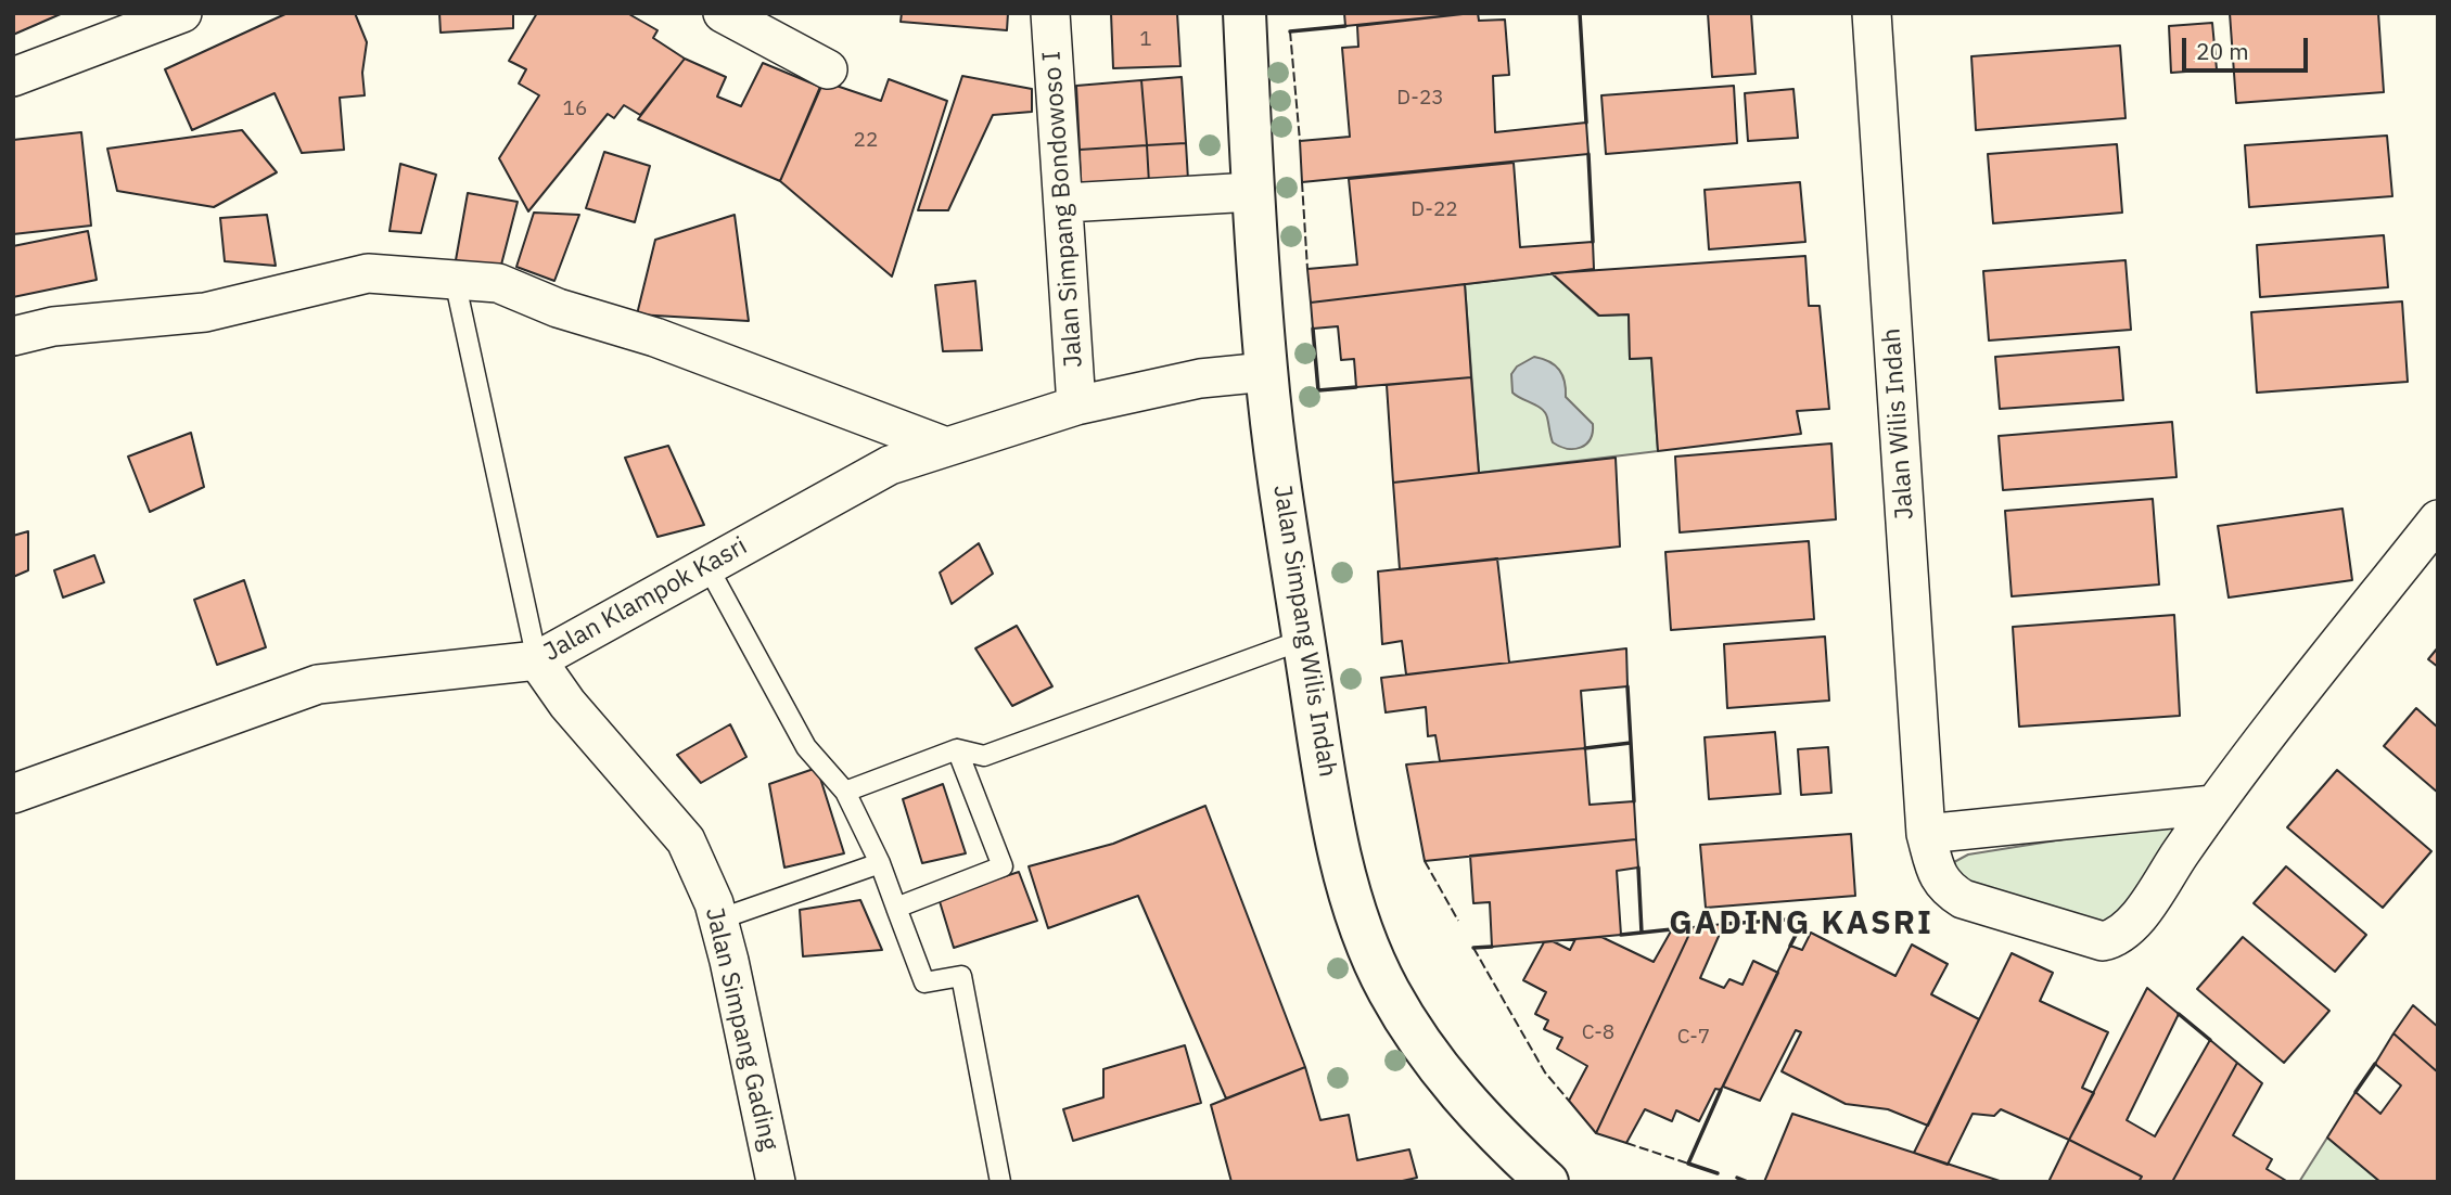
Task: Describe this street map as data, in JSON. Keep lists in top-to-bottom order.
{
  "streets": {
    "main road": ["Jalan Simpang Wilis Indah"],
    "street": [
      "Jalan Simpang Bondowoso I",
      "Jalan Wilis Indah",
      "Jalan Klampok Kasri",
      "Jalan Simpang Gading"
    ]
  },
  "crossings": [
    ["Jalan Simpang Bondowoso I", "Jalan Klampok Kasri"],
    ["Jalan Klampok Kasri", "Jalan Simpang Wilis Indah"],
    ["Jalan Klampok Kasri", "Jalan Simpang Gading"]
  ],
  "districts": ["GADING KASRI"],
  "house_numbers": [
    "1",
    "D-23",
    "16",
    "22",
    "D-22",
    "C-8",
    "C-7"
  ],
  "scale_bar": "20 m"
}
